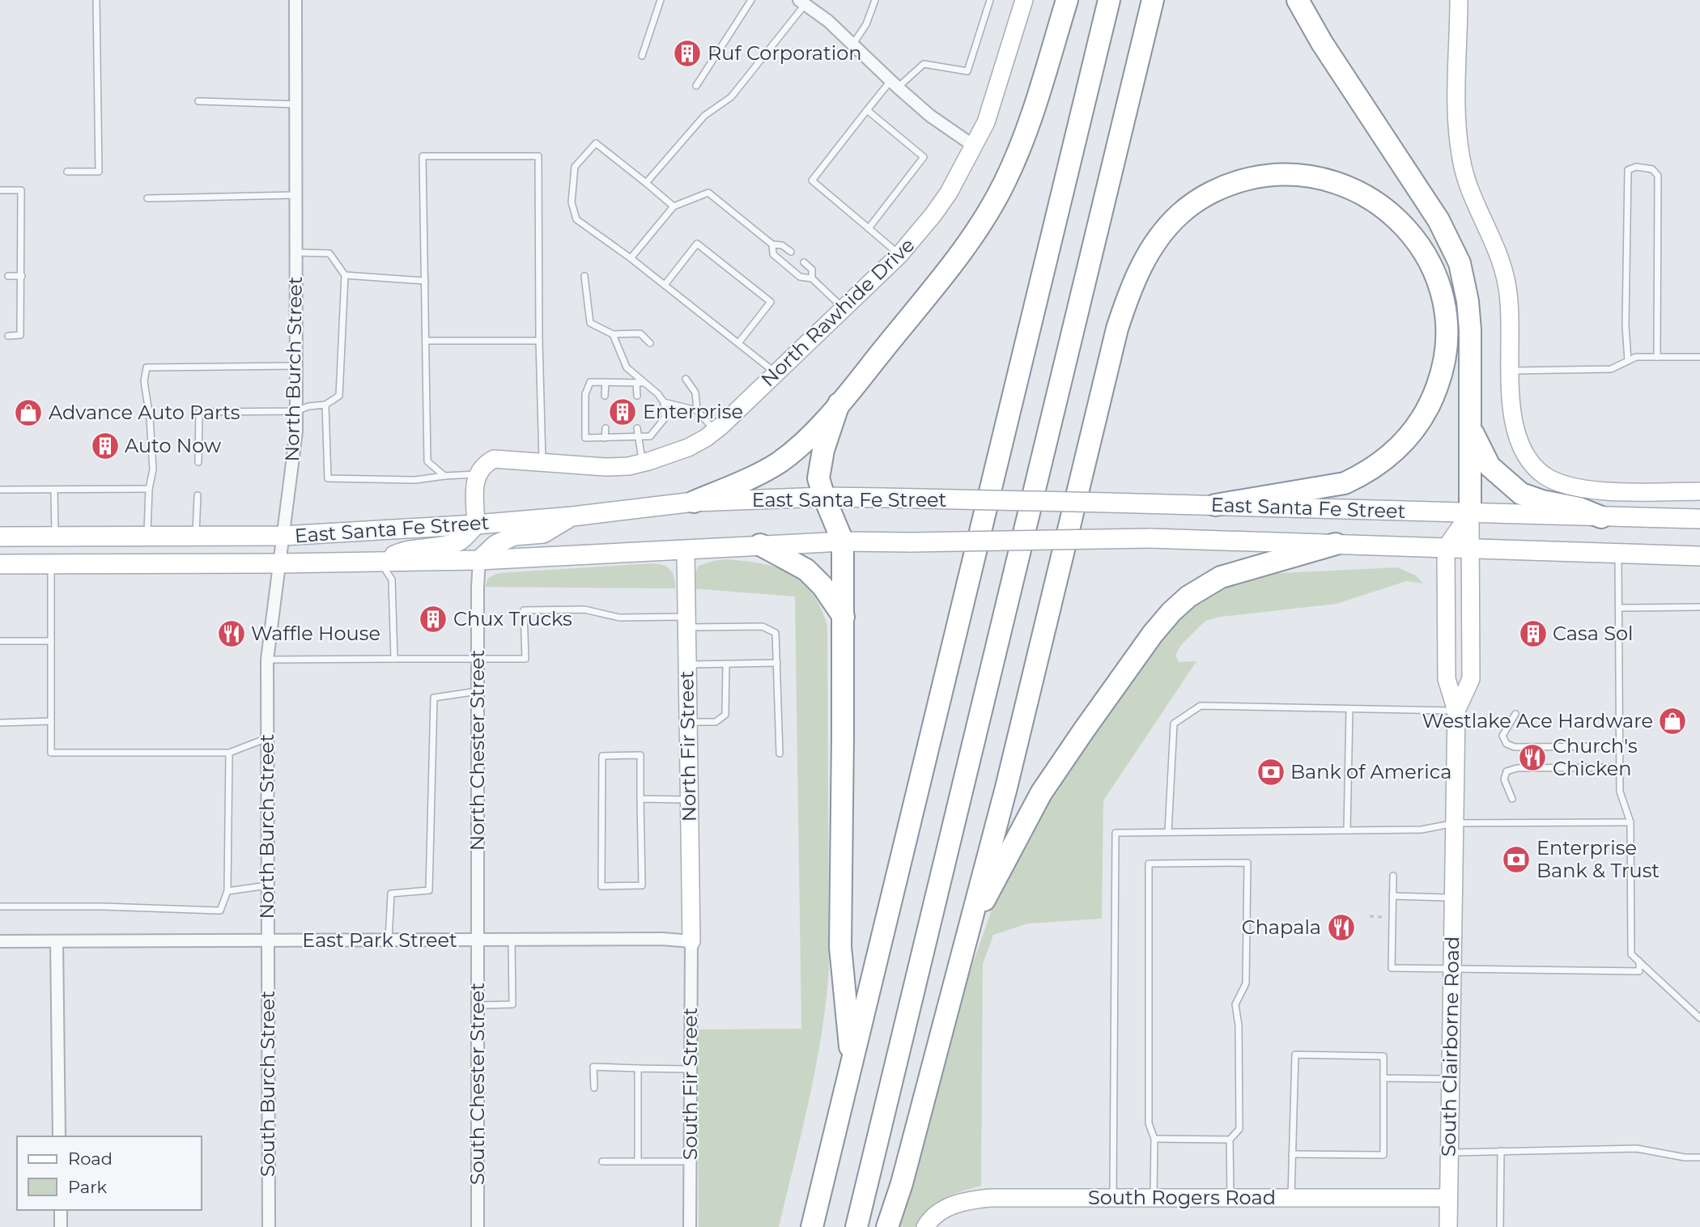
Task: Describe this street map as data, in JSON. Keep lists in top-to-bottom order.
{
  "streets": {
    "main road": ["East Santa Fe Street"],
    "street": [
      "North Rawhide Drive",
      "North Burch Street",
      "North Fir Street",
      "North Chester Street",
      "East Park Street",
      "South Clairborne Road",
      "South Burch Street",
      "South Chester Street",
      "South Fir Street",
      "South Rogers Road"
    ]
  },
  "crossings": [
    ["North Burch Street", "East Santa Fe Street"],
    ["North Burch Street", "East Park Street"],
    ["North Burch Street", "South Burch Street"],
    ["East Santa Fe Street", "North Fir Street"],
    ["East Santa Fe Street", "North Chester Street"],
    ["North Fir Street", "East Park Street"],
    ["North Fir Street", "South Fir Street"],
    ["North Chester Street", "East Park Street"],
    ["North Chester Street", "South Chester Street"],
    ["East Park Street", "South Burch Street"],
    ["East Park Street", "South Chester Street"],
    ["East Park Street", "South Fir Street"],
    ["South Clairborne Road", "South Rogers Road"]
  ],
  "places": {
    "building": [
      "Ruf Corporation",
      "Enterprise",
      "Auto Now",
      "Chux Trucks",
      "Casa Sol"
    ],
    "shop": ["Advance Auto Parts", "Westlake Ace Hardware"],
    "restaurant": ["Waffle House", "Church's Chicken", "Chapala"],
    "bank": ["Bank of America", "Enterprise Bank & Trust"]
  },
  "legend": ["Road", "Park"]
}
